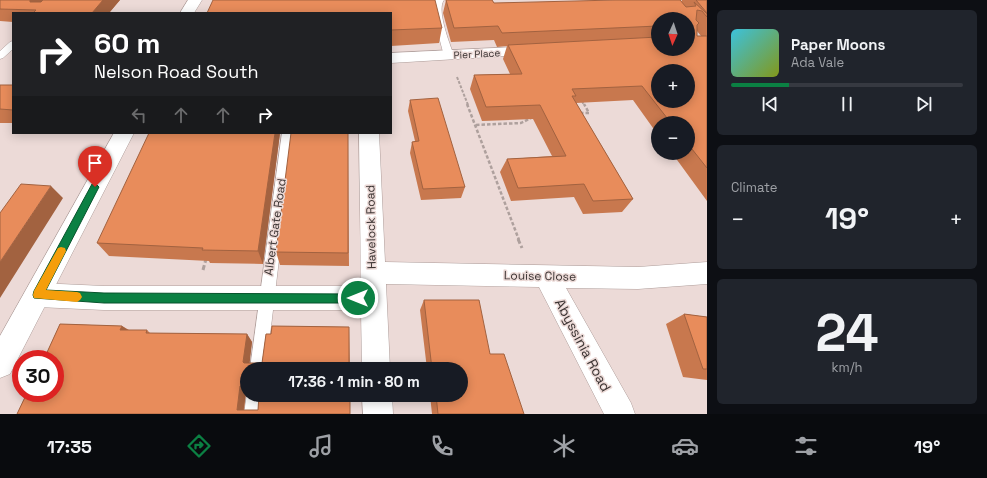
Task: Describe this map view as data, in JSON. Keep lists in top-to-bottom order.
{
  "streets": {
    "street": [
      "Pier Place",
      "Havelock Road",
      "Louise Close",
      "Abyssinia Road"
    ],
    "lane": ["Albert Gate Road"]
  },
  "crossings": [
    ["Havelock Road", "Louise Close"],
    ["Louise Close", "Abyssinia Road"]
  ],
  "north": "bottom",
  "page": {
    "map_buttons": ["+", "−"],
    "turn": ["60 m", "Nelson Road South"],
    "song": ["Paper Moons", "Ada Vale"],
    "tile": [
      "Climate",
      ["24", "km/h"]
    ],
    "heat": ["−", "19°", "+"],
    "limit": "30",
    "trip": "17:36 · 1 min · 80 m",
    "tabs": ["17:35", "19°"]
  }
}
